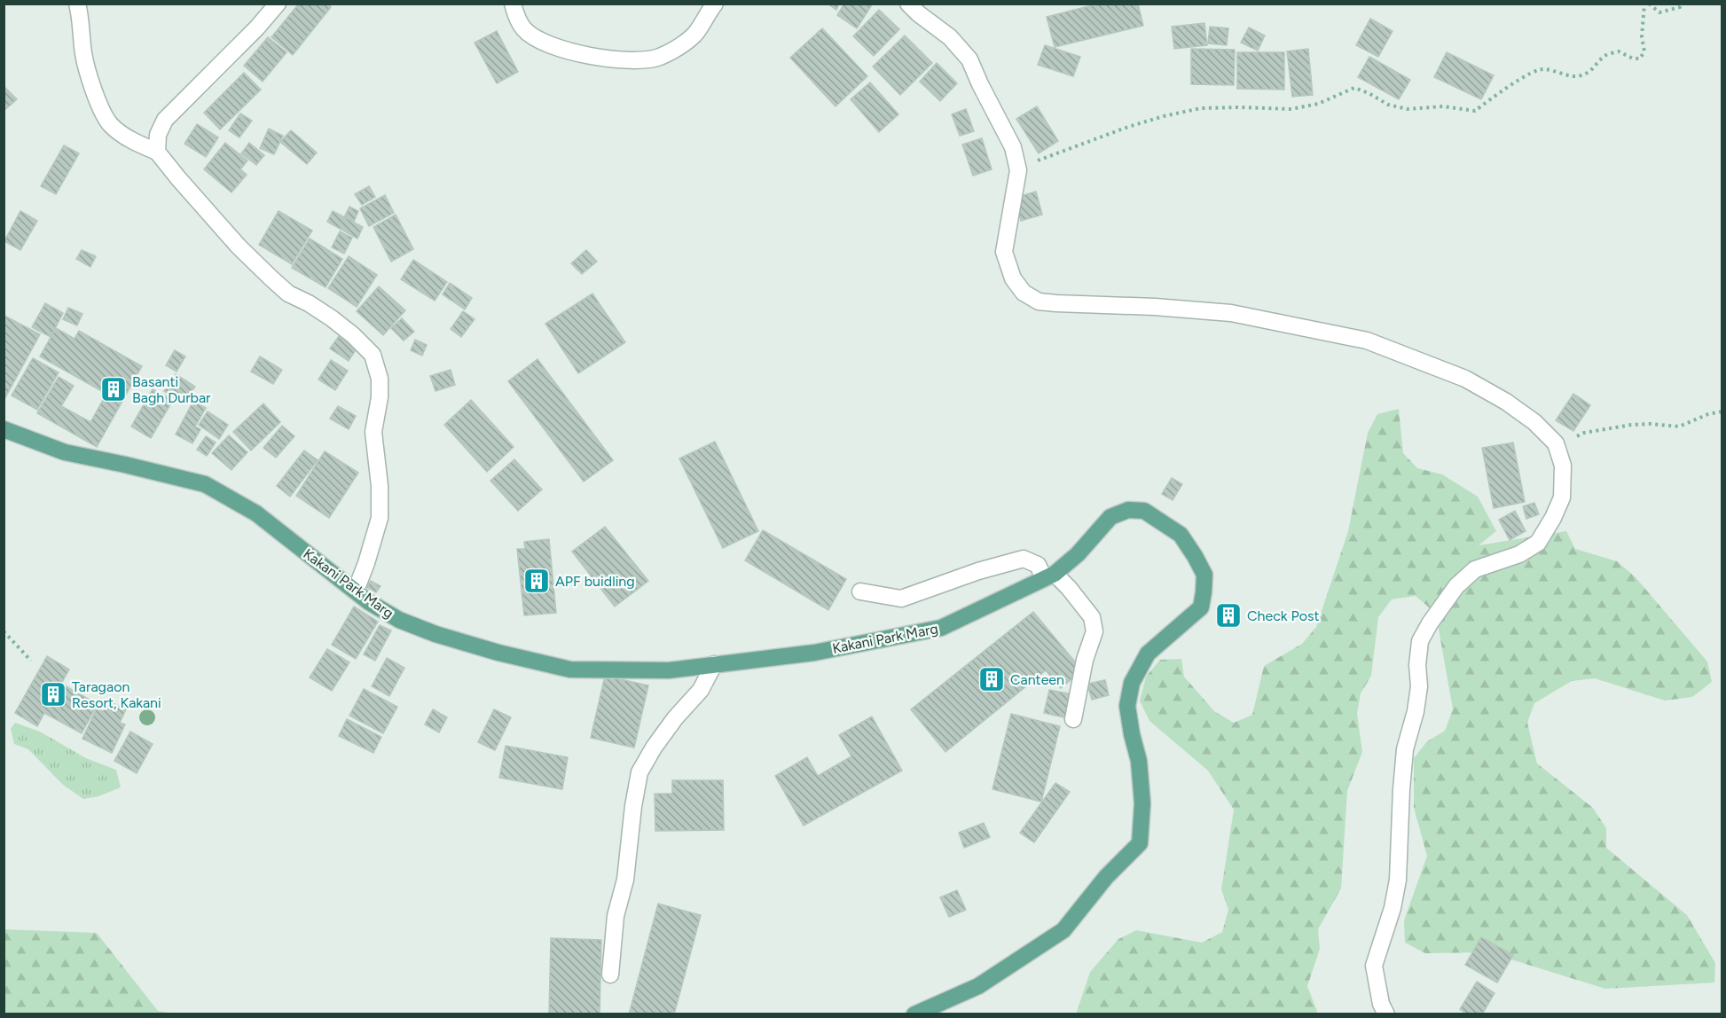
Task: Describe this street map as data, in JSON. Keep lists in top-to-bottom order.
{
  "streets": {
    "main road": ["Kakani Park Marg"]
  },
  "places": {
    "building": [
      "Basanti Bagh Durbar",
      "APF buidling",
      "Check Post",
      "Canteen",
      "Taragaon Resort, Kakani"
    ]
  }
}
